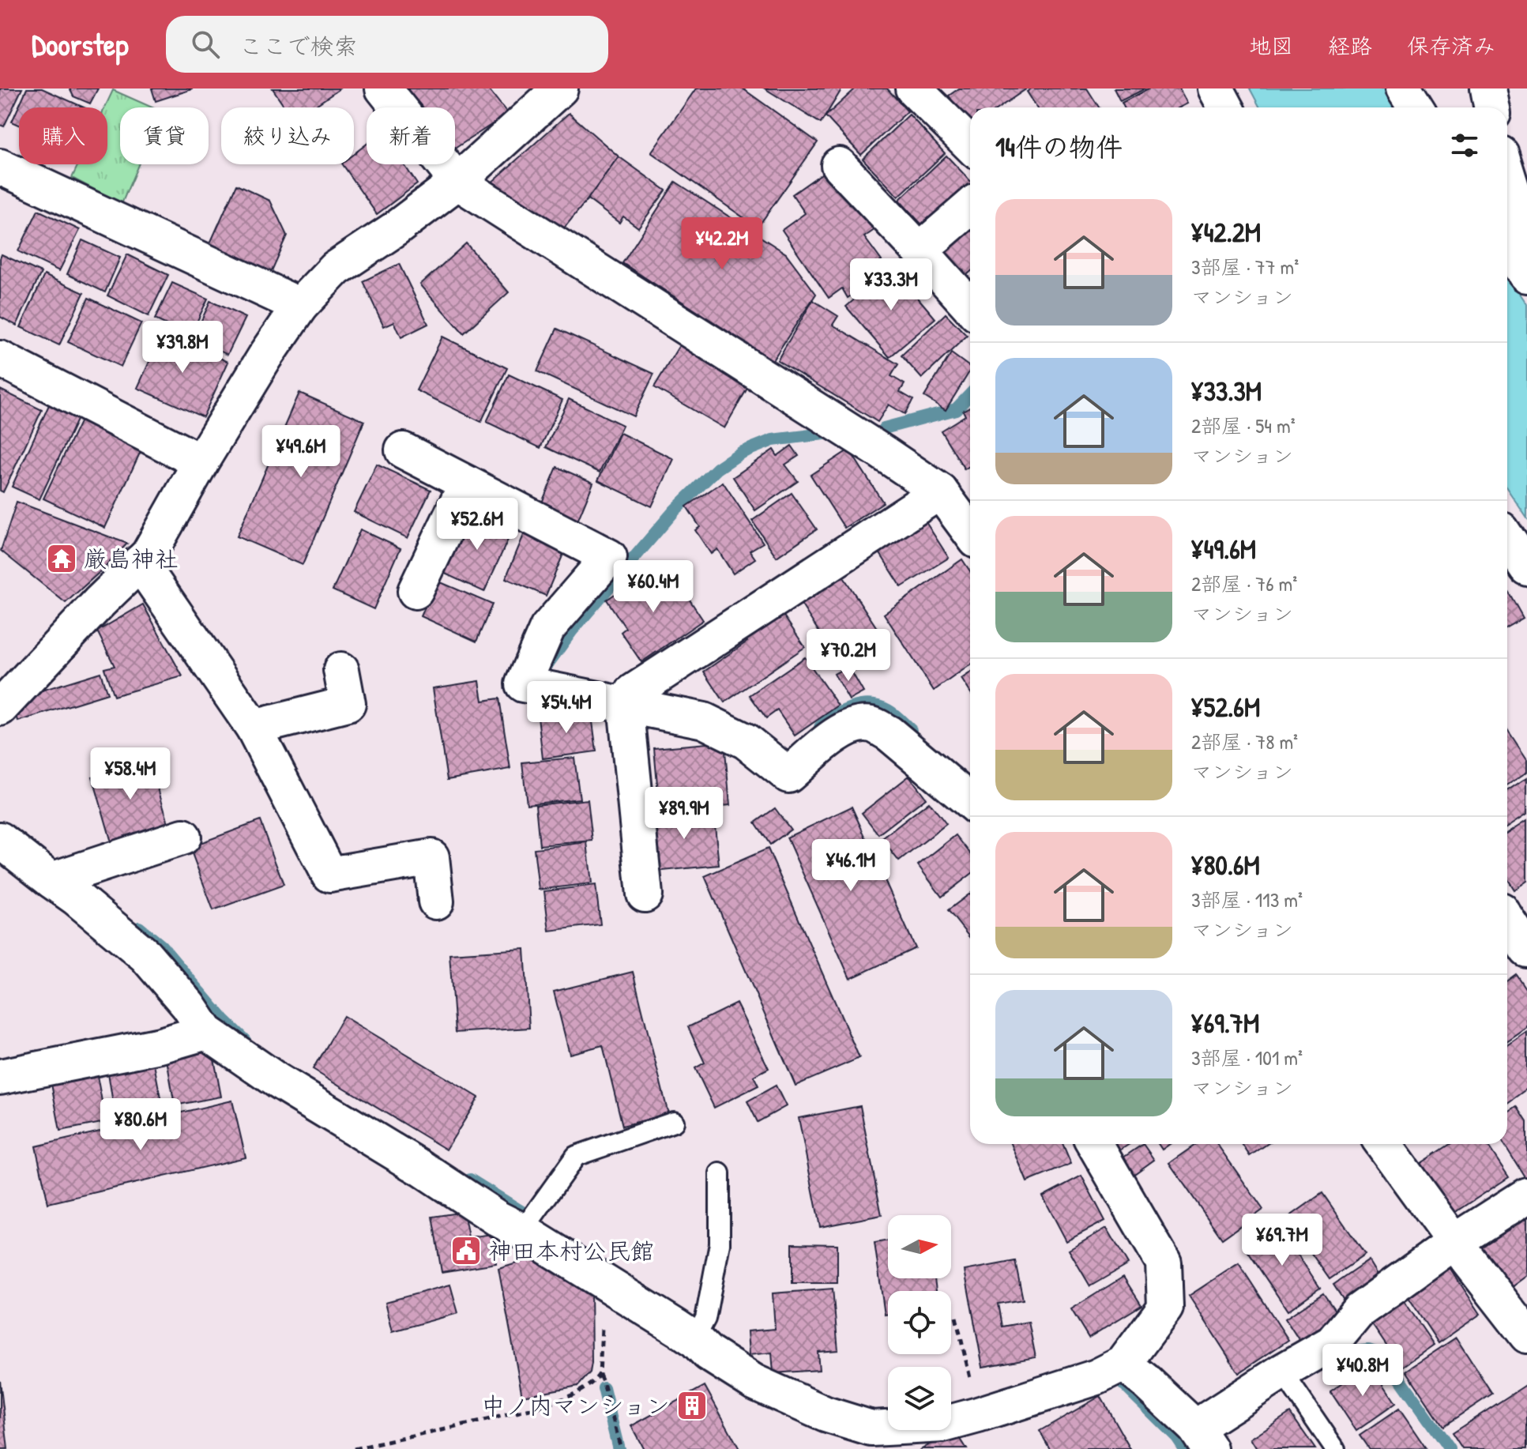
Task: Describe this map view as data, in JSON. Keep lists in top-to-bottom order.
{
  "places": {
    "temple": ["厳島神社"],
    "public building": ["神田本村公民館"],
    "building": ["中ノ内マンション"]
  },
  "north": "right",
  "page": {
    "header": "Doorstep",
    "search": "ここで検索",
    "nav": ["地図", "経路", "保存済み"],
    "chip": [
      "購入",
      "賃貸",
      "絞り込み",
      "新着"
    ],
    "heading": "14件の物件",
    "list": [
      {
        "name": "¥42.2M",
        "note": "3部屋 · 77 m² · マンション"
      },
      {
        "name": "¥33.3M",
        "note": "2部屋 · 54 m² · マンション"
      },
      {
        "name": "¥49.6M",
        "note": "2部屋 · 76 m² · マンション"
      },
      {
        "name": "¥52.6M",
        "note": "2部屋 · 78 m² · マンション"
      },
      {
        "name": "¥80.6M",
        "note": "3部屋 · 113 m² · マンション"
      },
      {
        "name": "¥69.7M",
        "note": "3部屋 · 101 m² · マンション"
      }
    ],
    "price": [
      "¥42.2M",
      "¥33.3M",
      "¥39.8M",
      "¥49.6M",
      "¥52.6M",
      "¥60.4M",
      "¥70.2M",
      "¥54.4M",
      "¥58.4M",
      "¥89.9M",
      "¥46.1M",
      "¥80.6M",
      "¥69.7M",
      "¥40.8M"
    ]
  }
}
